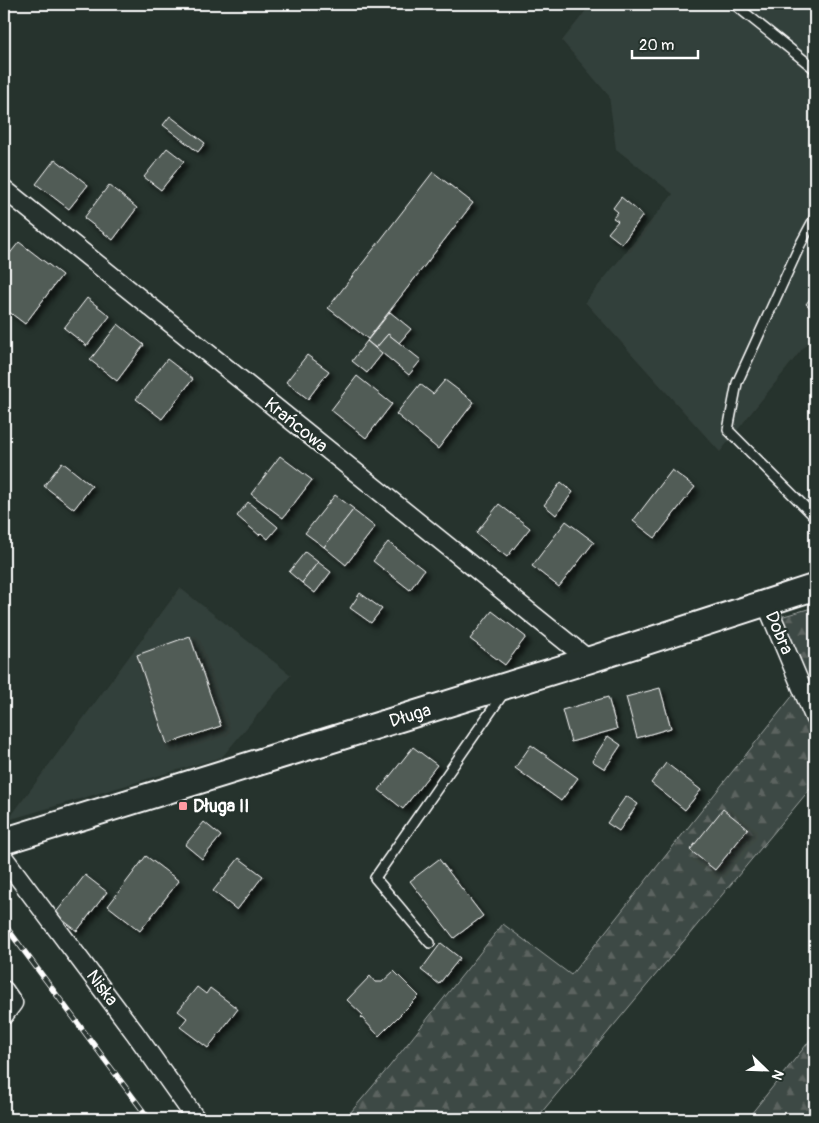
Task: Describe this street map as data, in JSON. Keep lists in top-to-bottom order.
{
  "streets": {
    "street": [
      "Krańcowa",
      "Dobra",
      "Długa",
      "Niska"
    ]
  },
  "crossings": [
    ["Krańcowa", "Długa"],
    ["Dobra", "Długa"]
  ],
  "places": {
    "transit": ["Długa II"]
  },
  "scale_bar": "20 m",
  "north": "bottom right"
}
